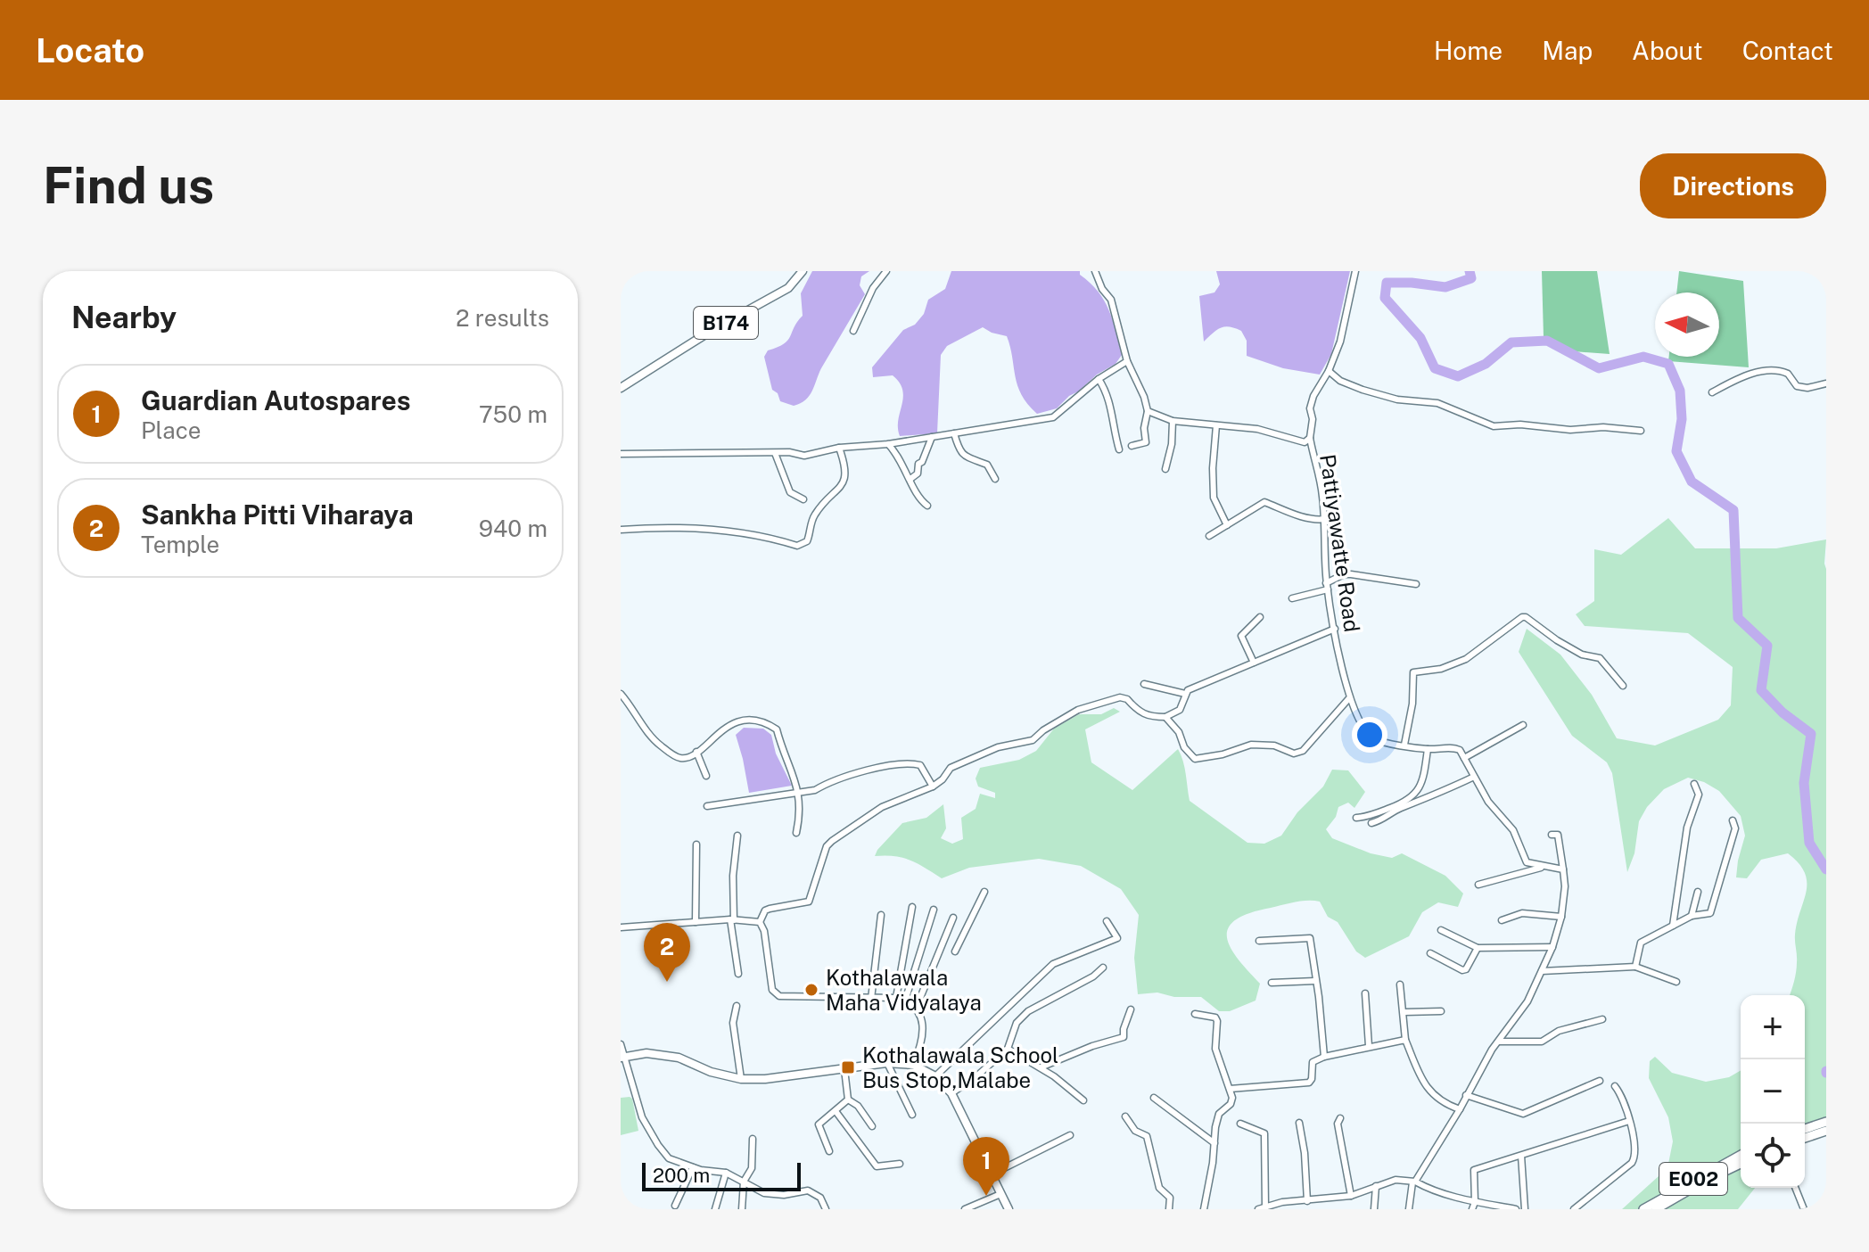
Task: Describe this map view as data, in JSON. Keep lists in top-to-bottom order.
{
  "streets": {
    "highway": ["E002"],
    "main road": ["B174"],
    "street": ["Pattiyawatte Road"]
  },
  "places": {
    "other": ["Kothalawala Maha Vidyalaya"],
    "transit": ["Kothalawala School Bus Stop,Malabe"]
  },
  "scale_bar": "200 m",
  "north": "left",
  "page": {
    "header": "Locato",
    "nav": [
      "Home",
      "Map",
      "About",
      "Contact"
    ],
    "buttons": "Directions",
    "title": "Find us",
    "heading": ["Nearby", "2 results"],
    "list": [
      {
        "mark": "1",
        "name": "Guardian Autospares",
        "note": "Place",
        "value": "750 m"
      },
      {
        "mark": "2",
        "name": "Sankha Pitti Viharaya",
        "note": "Temple",
        "value": "940 m"
      }
    ],
    "pins": ["2", "1"],
    "map_buttons": ["+", "−"],
    "scale": "200 m"
  }
}
